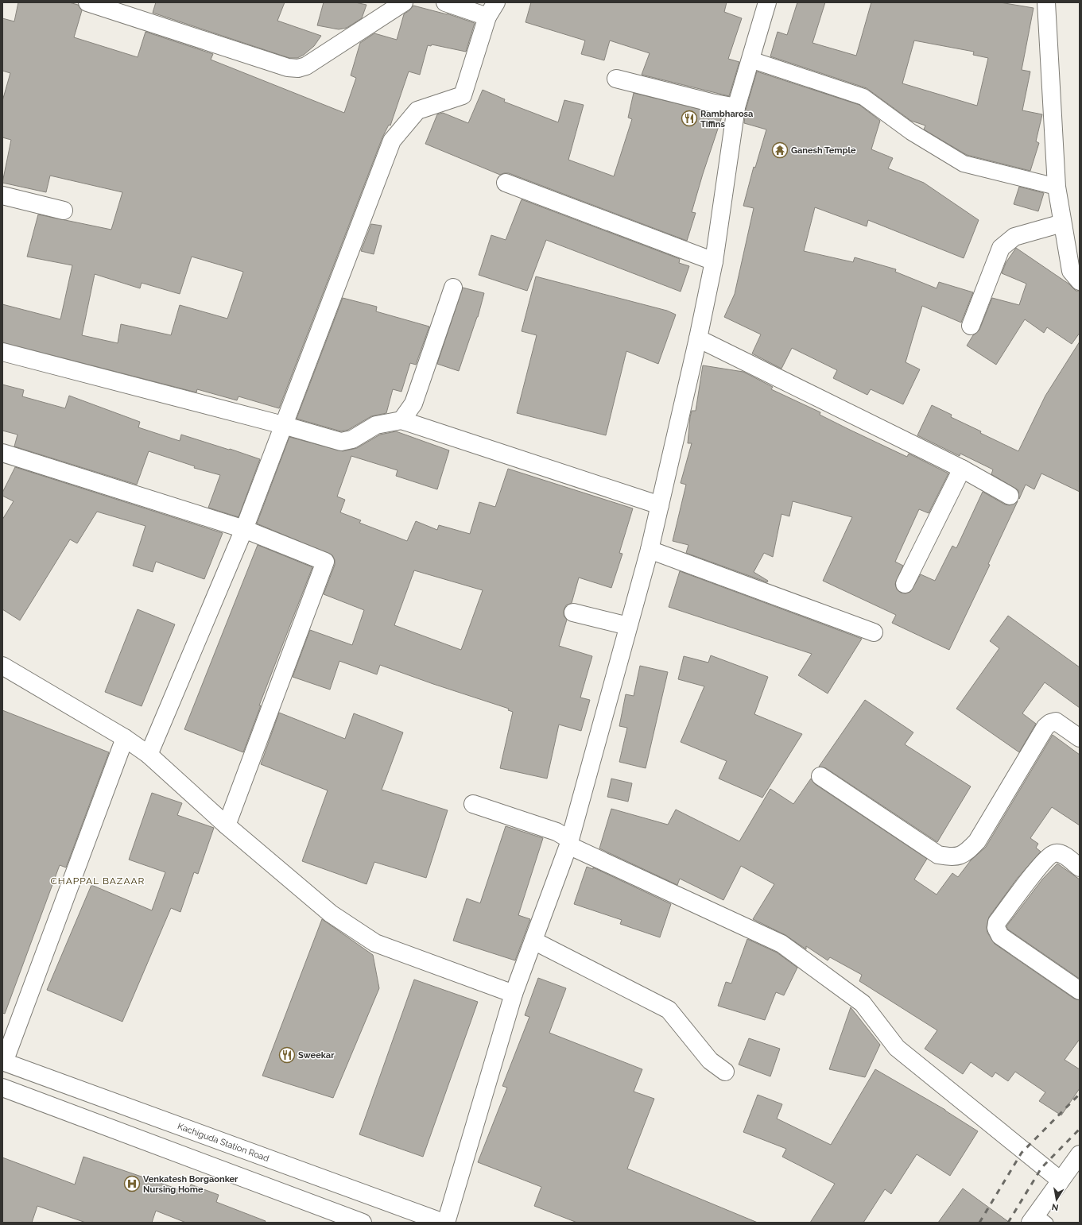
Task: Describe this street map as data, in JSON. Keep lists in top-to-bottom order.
{
  "streets": {
    "street": ["Kachiguda Station Road"]
  },
  "districts": ["CHAPPAL BAZAAR"],
  "places": {
    "restaurant": ["Rambharosa Tiffins", "Sweekar"],
    "temple": ["Ganesh Temple"],
    "hospital": ["Venkatesh Borgaonker Nursing Home"]
  },
  "north": "bottom"
}
